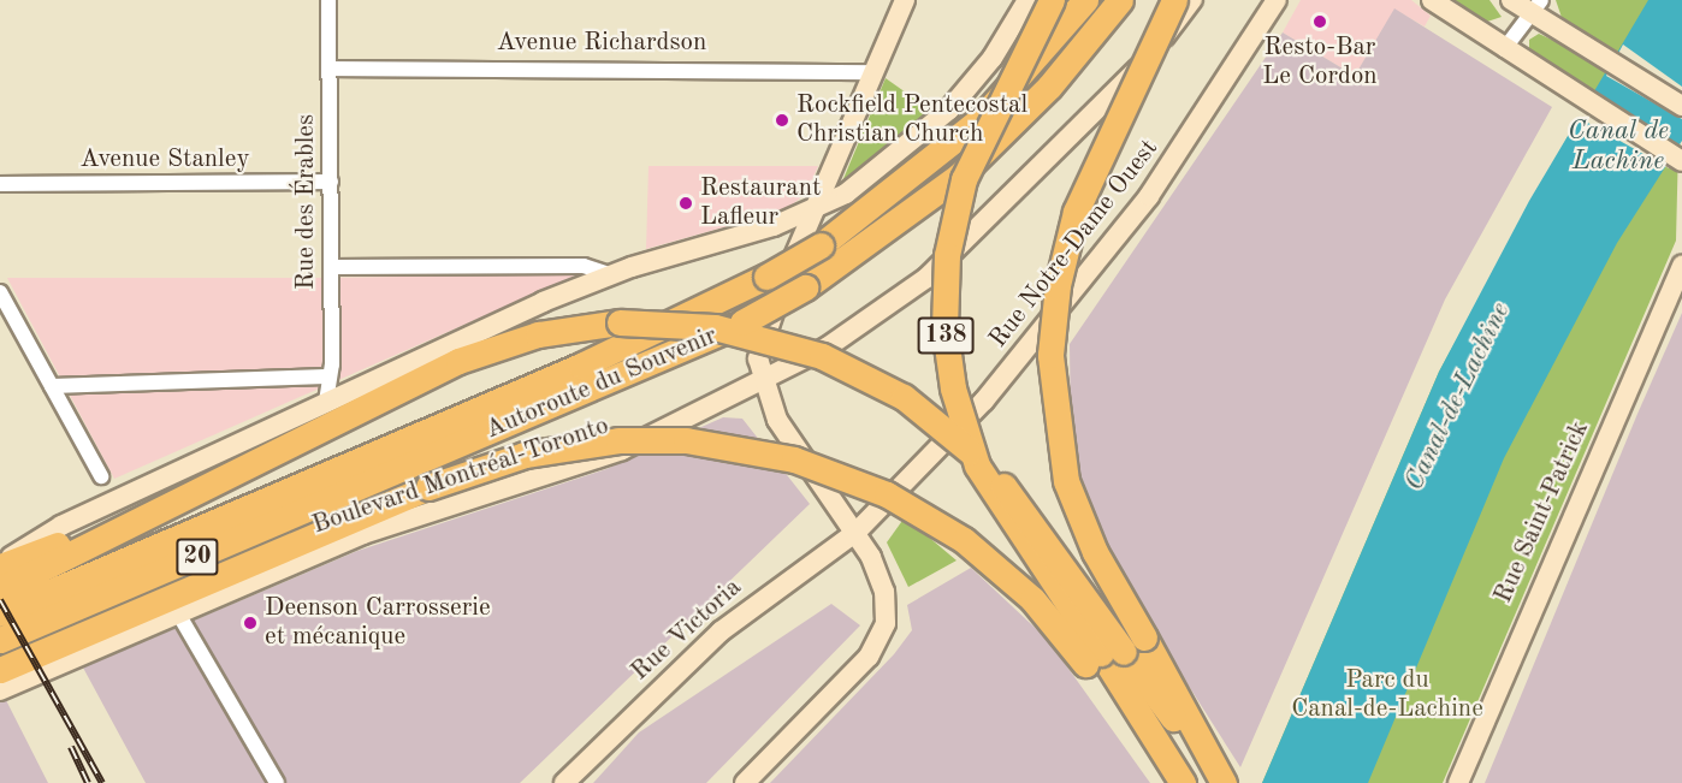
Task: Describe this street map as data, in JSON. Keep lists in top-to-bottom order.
{
  "streets": {
    "highway": ["138", "Autoroute du Souvenir", "20"],
    "main road": [
      "Rue Notre-Dame Ouest",
      "Boulevard Montréal-Toronto",
      "Rue Saint-Patrick",
      "Rue Victoria"
    ],
    "street": ["Avenue Richardson", "Avenue Stanley", "Rue des Érables"]
  },
  "crossings": [
    ["Avenue Richardson", "Rue des Érables"],
    ["Avenue Stanley", "Rue des Érables"],
    ["Rue Notre-Dame Ouest", "Rue Victoria"]
  ],
  "water": ["Canal de Lachine", "Canal-de-Lachine"],
  "parks": ["Parc du Canal-de-Lachine"],
  "places": [
    "Resto-Bar Le Cordon",
    "Rockfield Pentecostal Christian Church",
    "Restaurant Lafleur",
    "Deenson Carrosserie et mécanique"
  ]
}
